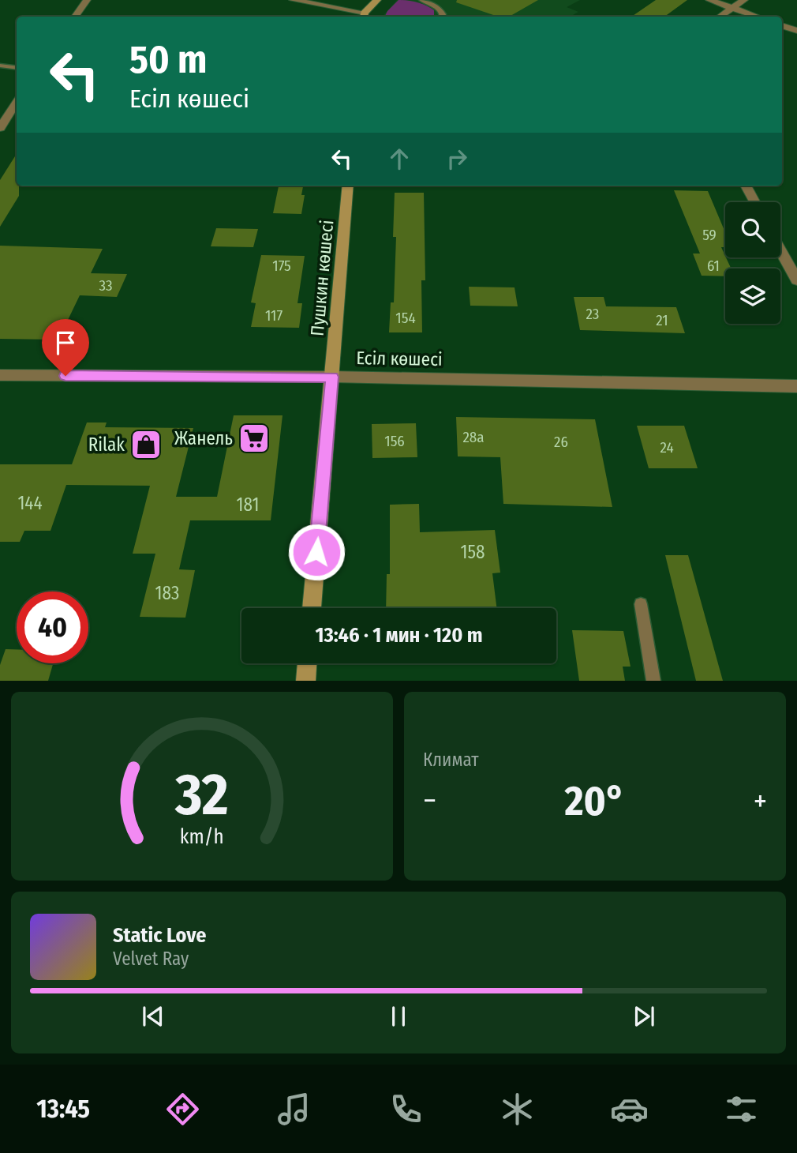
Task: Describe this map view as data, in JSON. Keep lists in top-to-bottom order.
{
  "streets": {
    "street": ["Пушкин көшесі", "Есіл көшесі"]
  },
  "crossings": [
    ["Пушкин көшесі", "Есіл көшесі"]
  ],
  "places": {
    "supermarket": ["Жанель"],
    "shop": ["Rilak"]
  },
  "house_numbers": [
    "59",
    "175",
    "61",
    "33",
    "23",
    "117",
    "154",
    "21",
    "28а",
    "156",
    "26",
    "24",
    "144",
    "181",
    "158",
    "183"
  ],
  "page": {
    "turn": ["50 m", "Есіл көшесі"],
    "limit": "40",
    "trip": "13:46 · 1 мин · 120 m",
    "tile": "Климат",
    "heat": ["−", "20°", "+"],
    "song": ["Static Love", "Velvet Ray"],
    "tabs": "13:45",
    "gauge": ["32", "km/h"]
  }
}
